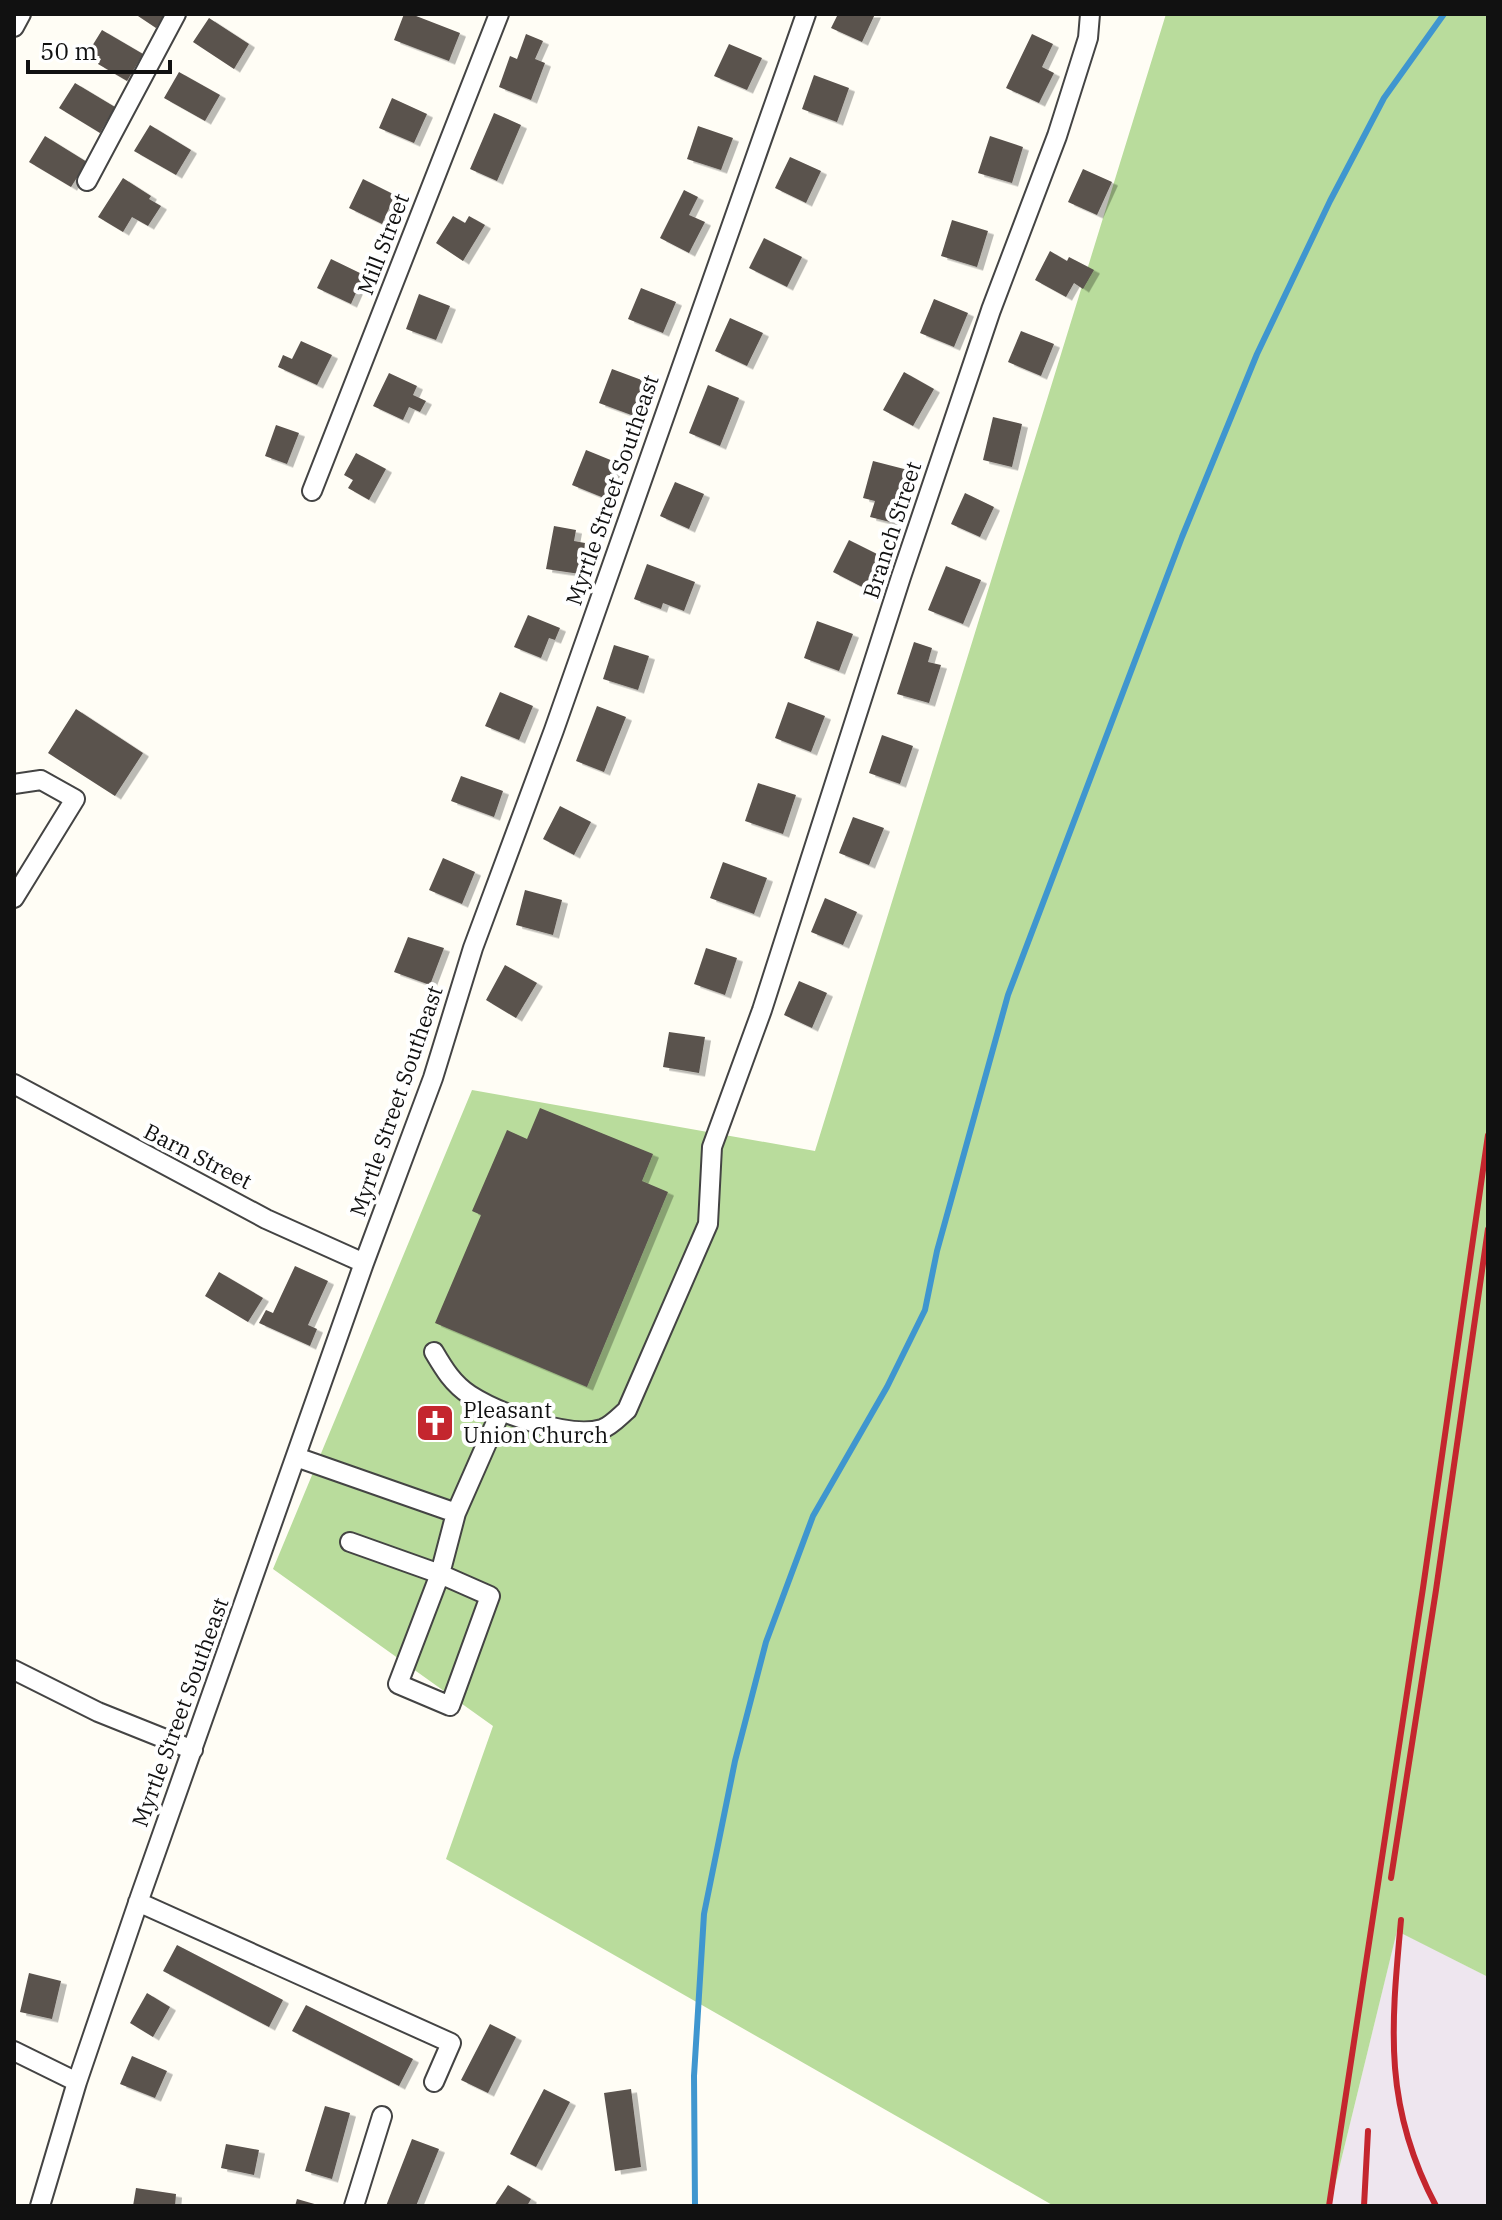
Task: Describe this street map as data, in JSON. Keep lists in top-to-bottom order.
{
  "streets": {
    "street": [
      "Mill Street",
      "Myrtle Street Southeast",
      "Branch Street",
      "Barn Street"
    ]
  },
  "crossings": [
    ["Myrtle Street Southeast", "Barn Street"]
  ],
  "places": {
    "church": ["Pleasant Union Church"]
  },
  "scale_bar": "50 m"
}
